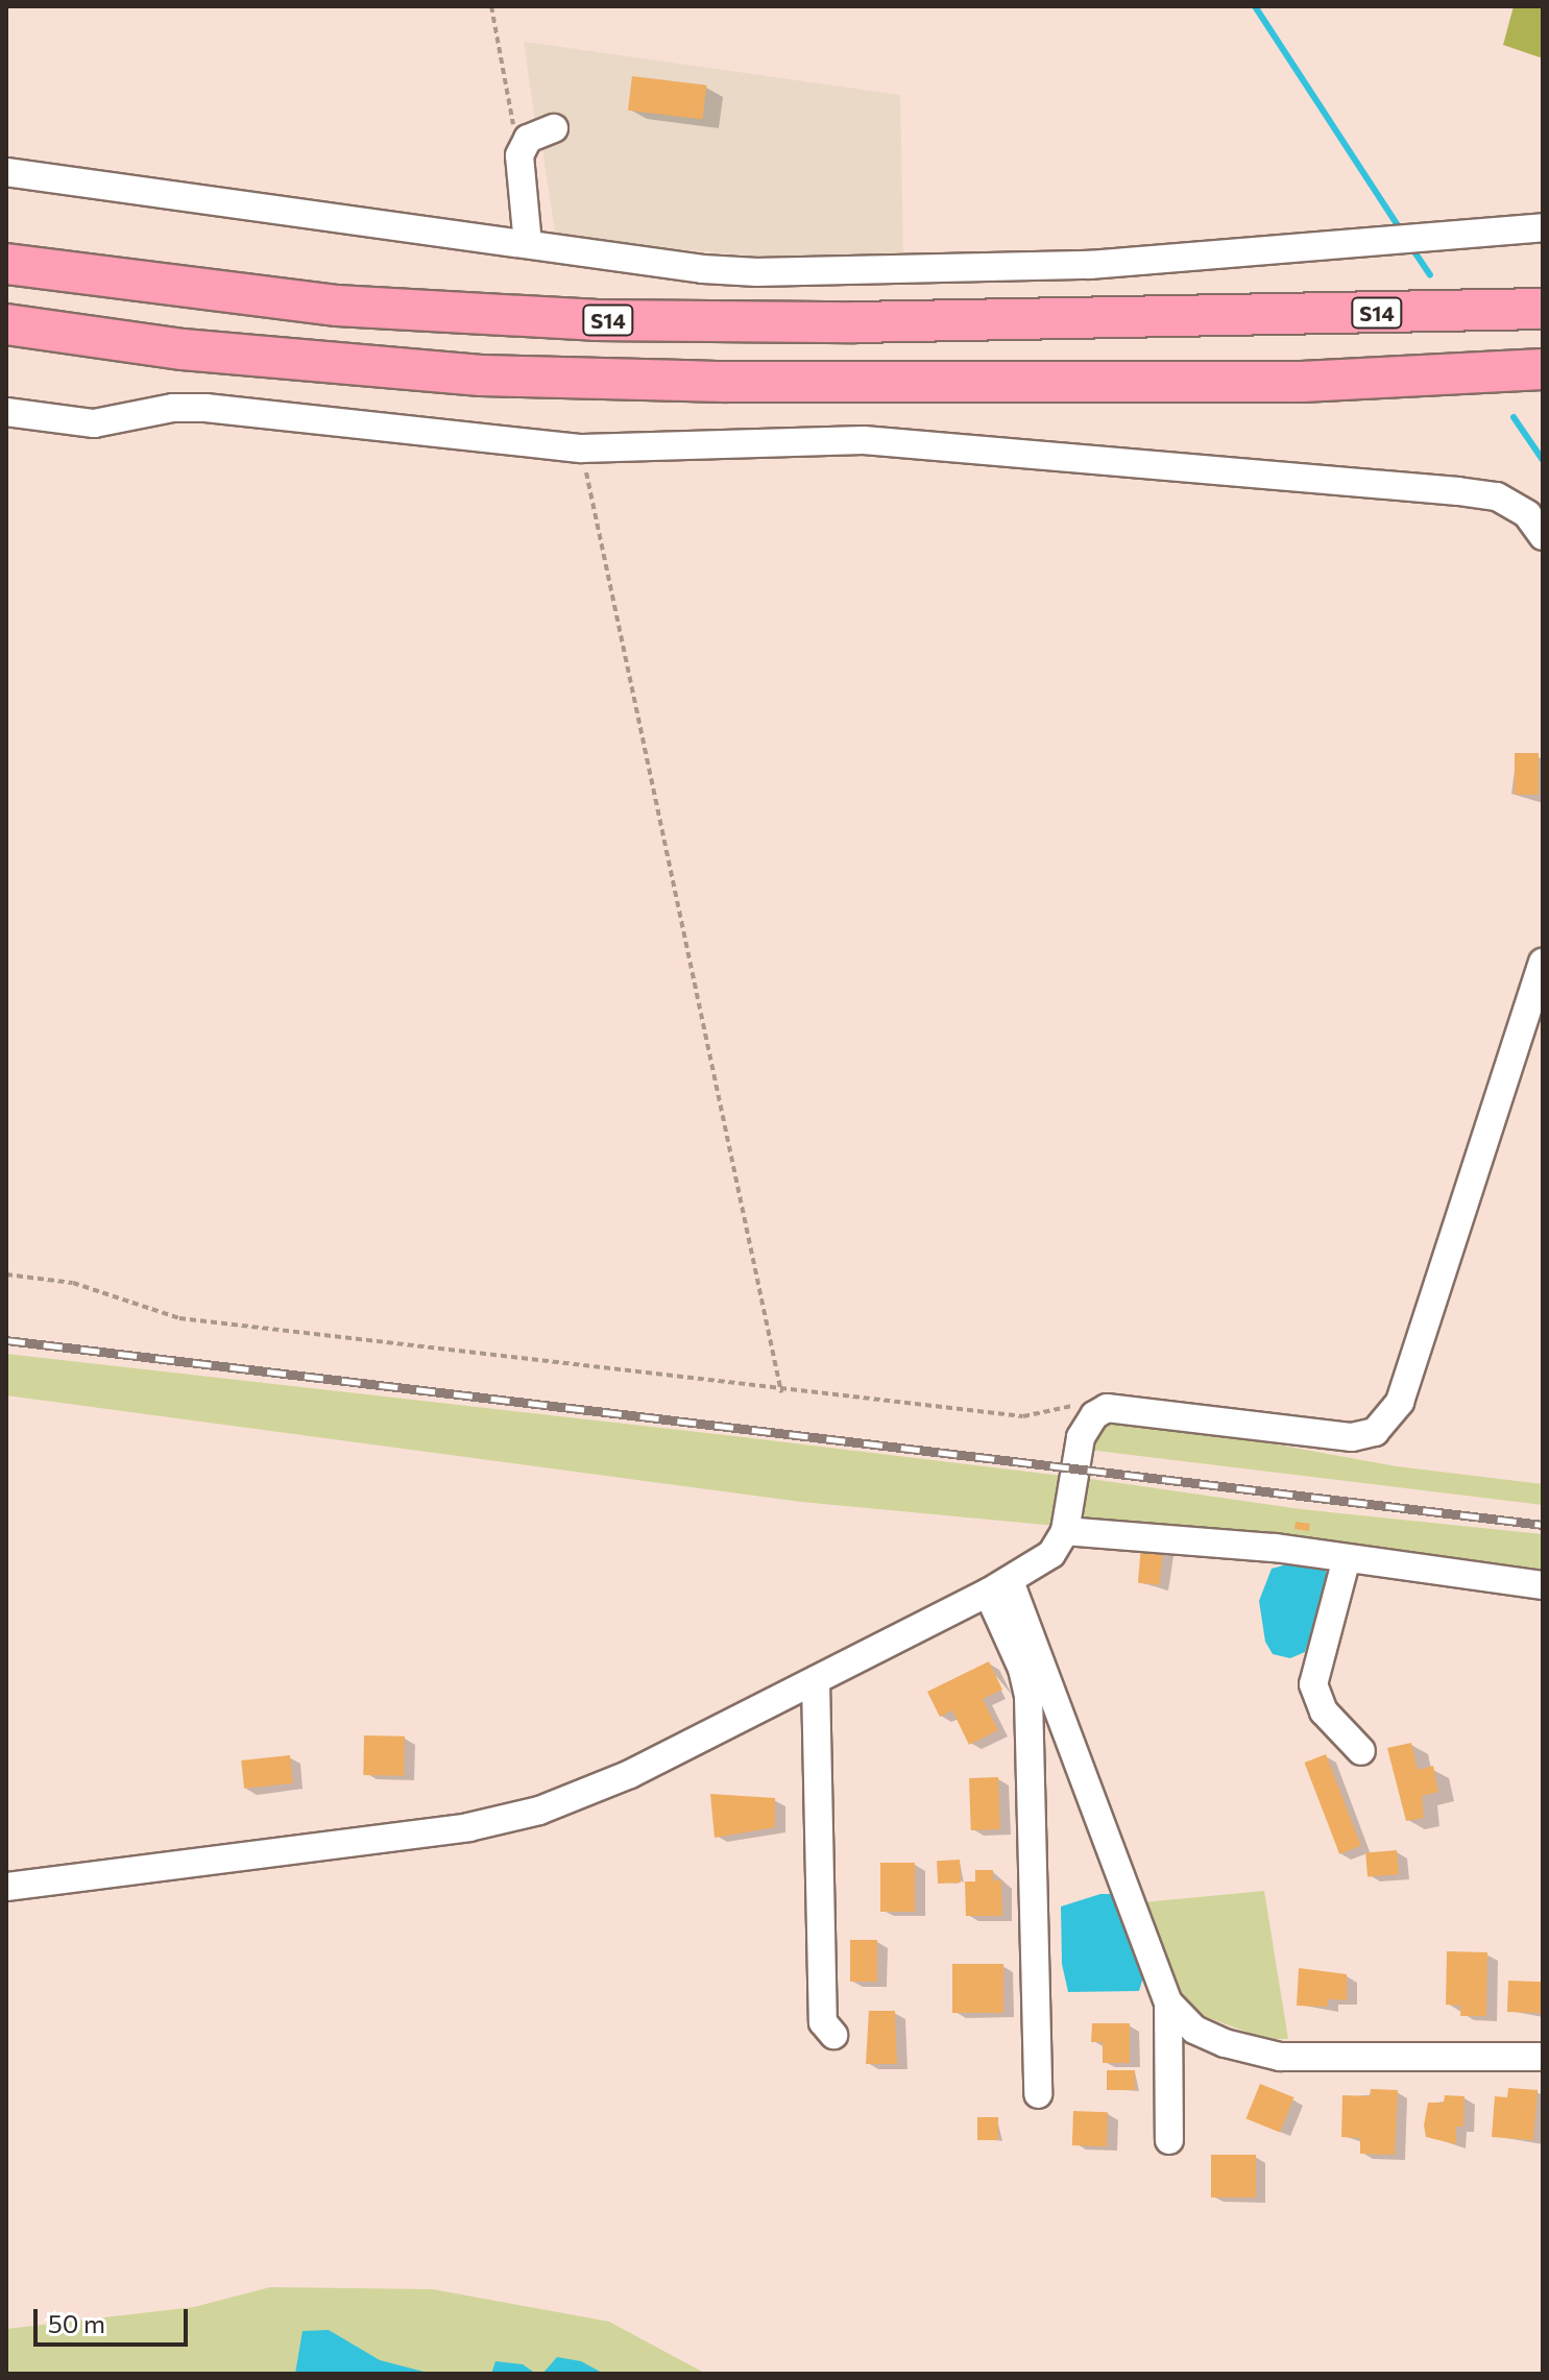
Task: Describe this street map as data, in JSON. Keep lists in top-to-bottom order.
{
  "streets": {
    "highway": ["S14"]
  },
  "scale_bar": "50 m"
}
